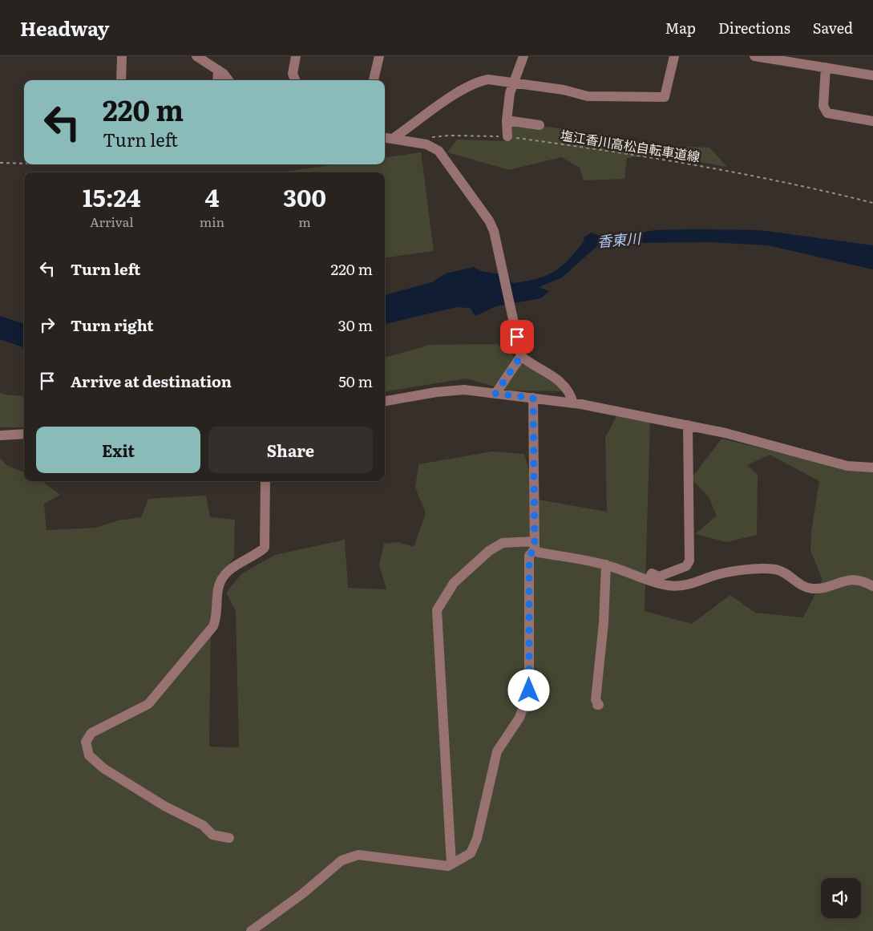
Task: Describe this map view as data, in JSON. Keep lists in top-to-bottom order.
{
  "streets": {
    "path": ["塩江香川高松自転車道線"]
  },
  "water": ["香東川"],
  "page": {
    "header": "Headway",
    "nav": ["Map", "Directions", "Saved"],
    "turn": ["220 m", "Turn left"],
    "eta": [
      "15:24",
      "Arrival",
      "4",
      "min",
      "300",
      "m"
    ],
    "list": [
      {
        "name": "Turn left",
        "value": "220 m"
      },
      {
        "name": "Turn right",
        "value": "30 m"
      },
      {
        "name": "Arrive at destination",
        "value": "50 m"
      }
    ],
    "buttons": ["Exit", "Share"]
  }
}
